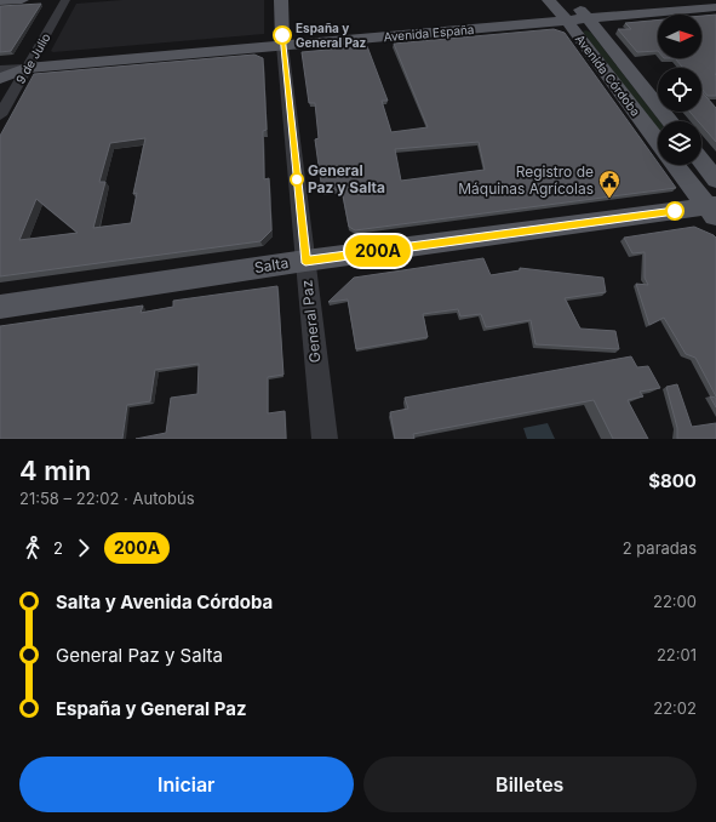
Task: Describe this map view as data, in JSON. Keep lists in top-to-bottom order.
{
  "streets": {
    "main road": [
      "Avenida España",
      "Avenida Córdoba",
      "Salta",
      "General Paz"
    ],
    "street": ["9 de Julio"]
  },
  "crossings": [
    ["Avenida España", "9 de Julio"],
    ["Avenida España", "Avenida Córdoba"],
    ["Avenida España", "General Paz"],
    ["Salta", "General Paz"]
  ],
  "places": {
    "other": ["España y General Paz", "General Paz y Salta"],
    "public building": ["Registro de Máquinas Agrícolas"]
  },
  "lines": ["bus line 200A"],
  "north": "right",
  "page": {
    "on_map": "200A",
    "heading": ["4 min", "21:58 – 22:02 · Autobús", "$800"],
    "legs": ["2", "200A", "2 paradas"],
    "list": [
      {
        "name": "Salta y Avenida Córdoba",
        "value": "22:00"
      },
      {
        "name": "General Paz y Salta",
        "value": "22:01"
      },
      {
        "name": "España y General Paz",
        "value": "22:02"
      }
    ],
    "buttons": ["Iniciar", "Billetes"]
  }
}
